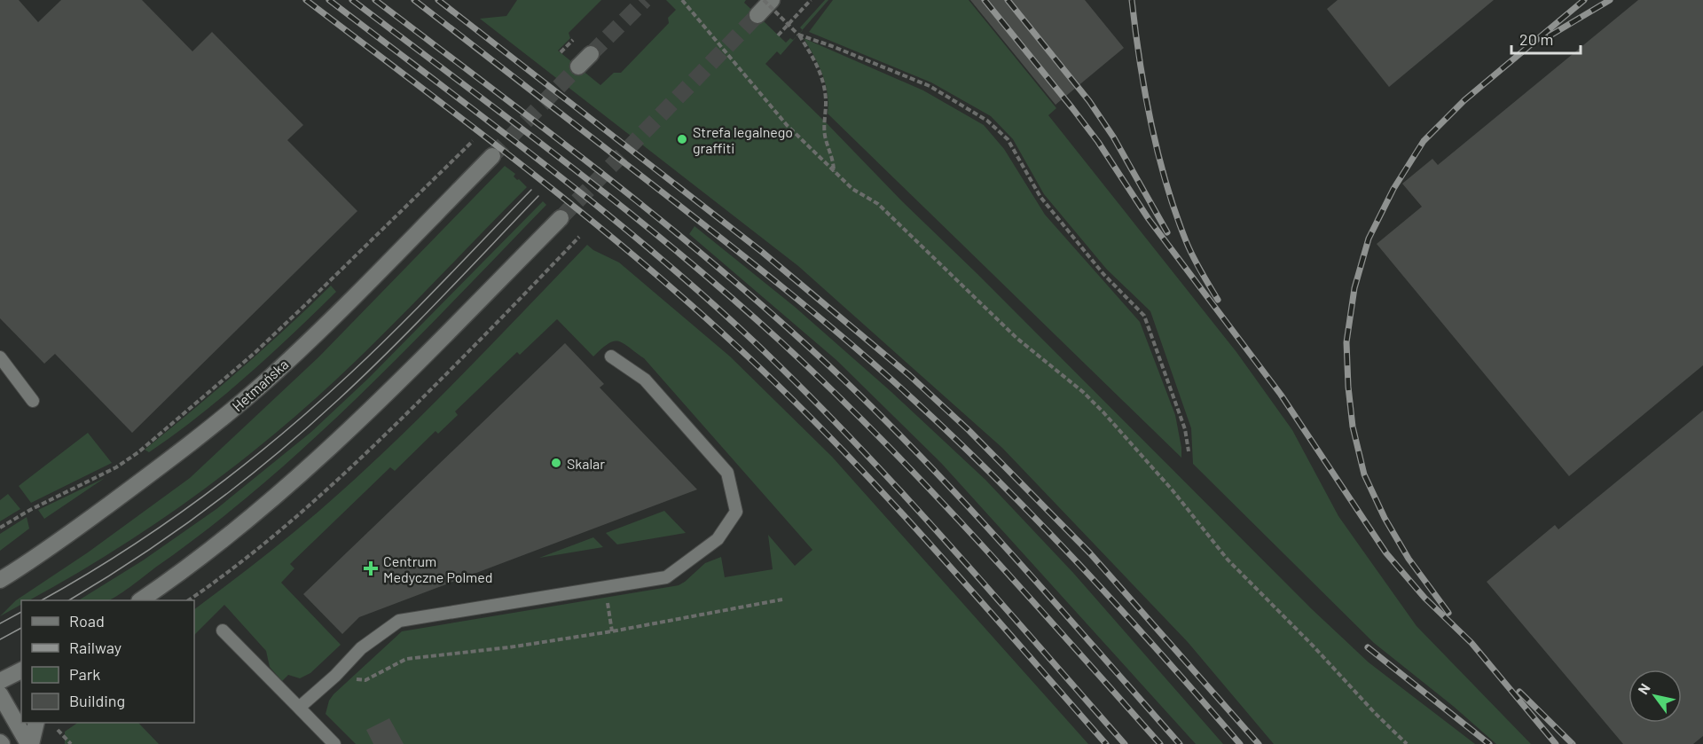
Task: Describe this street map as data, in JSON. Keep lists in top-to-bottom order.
{
  "streets": {
    "main road": ["Hetmańska"]
  },
  "places": {
    "other": ["Strefa legalnego graffiti", "Skalar"],
    "health": ["Centrum Medyczne Polmed"]
  },
  "legend": [
    "Road",
    "Railway",
    "Park",
    "Building"
  ],
  "scale_bar": "20 m",
  "north": "top left"
}
